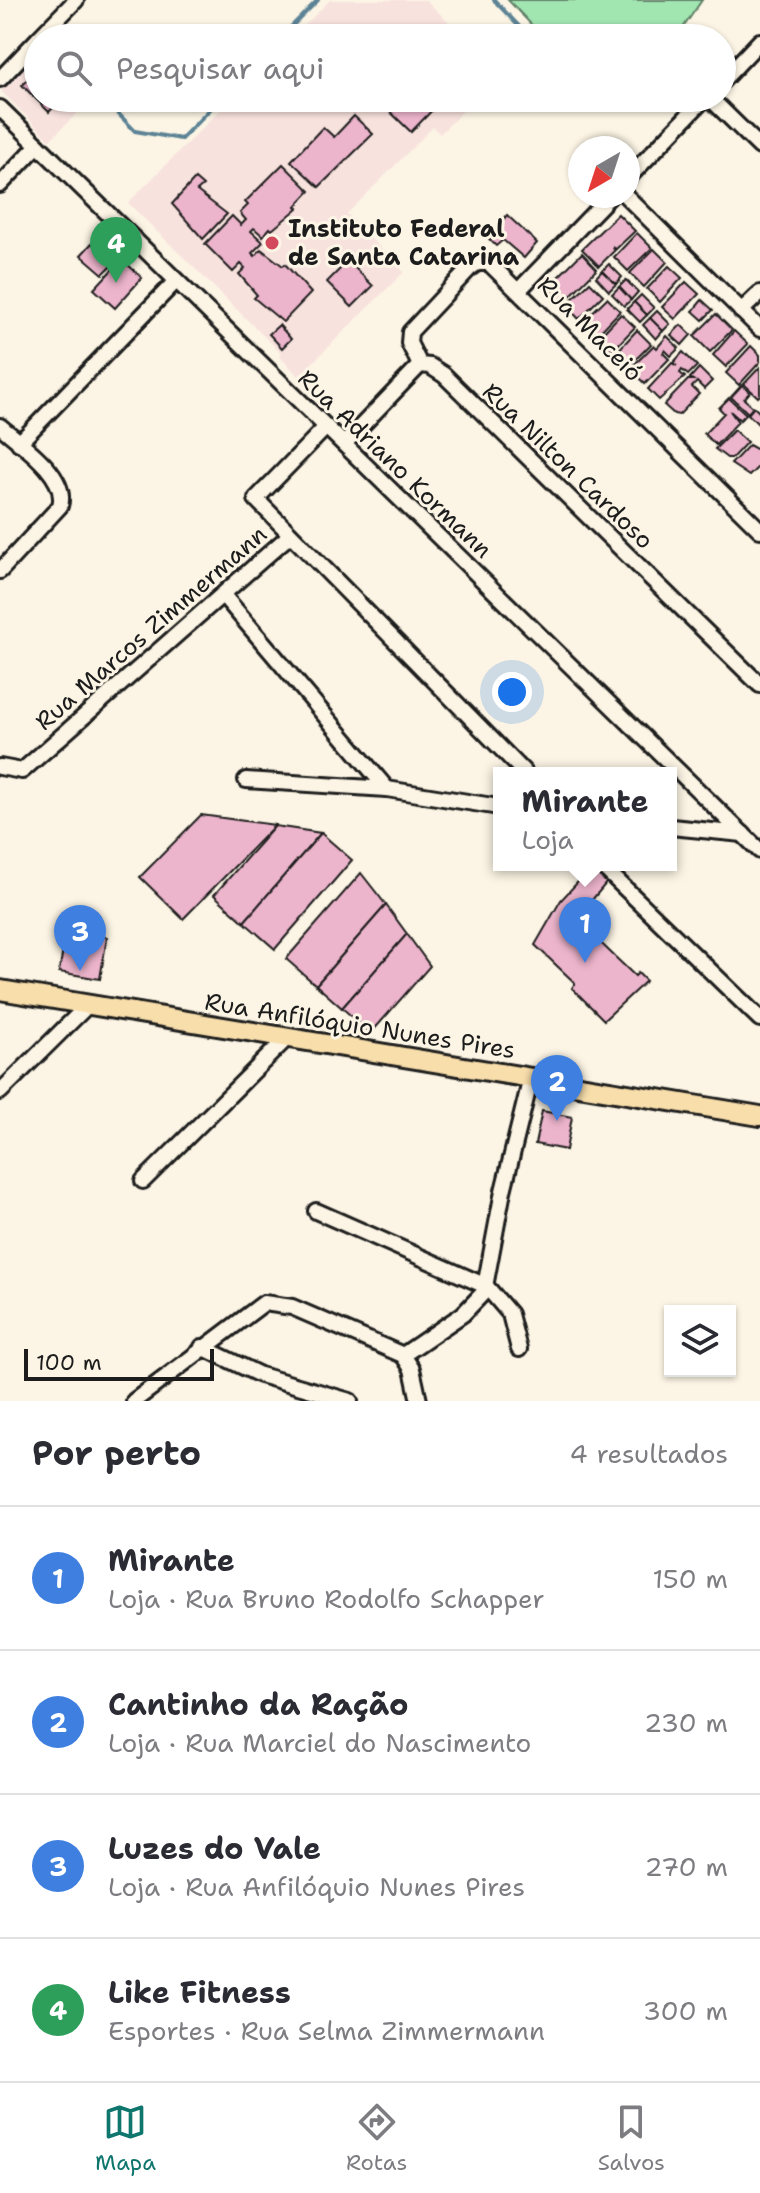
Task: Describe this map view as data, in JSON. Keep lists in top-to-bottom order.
{
  "streets": {
    "main road": ["Rua Anfilóquio Nunes Pires"],
    "street": [
      "Rua Maceió",
      "Rua Adriano Kormann",
      "Rua Nilton Cardoso",
      "Rua Marcos Zimmermann"
    ]
  },
  "crossings": [
    ["Rua Maceió", "Rua Nilton Cardoso"]
  ],
  "places": ["Instituto Federal de Santa Catarina"],
  "scale_bar": "100 m",
  "north": "bottom left",
  "page": {
    "search": "Pesquisar aqui",
    "pins": [
      "4",
      "1",
      "3",
      "2"
    ],
    "popup": ["Mirante", "Loja"],
    "scale": "100 m",
    "heading": ["Por perto", "4 resultados"],
    "list": [
      {
        "mark": "1",
        "name": "Mirante",
        "note": "Loja · Rua Bruno Rodolfo Schapper",
        "value": "150 m"
      },
      {
        "mark": "2",
        "name": "Cantinho da Ração",
        "note": "Loja · Rua Marciel do Nascimento",
        "value": "230 m"
      },
      {
        "mark": "3",
        "name": "Luzes do Vale",
        "note": "Loja · Rua Anfilóquio Nunes Pires",
        "value": "270 m"
      },
      {
        "mark": "4",
        "name": "Like Fitness",
        "note": "Esportes · Rua Selma Zimmermann",
        "value": "300 m"
      }
    ],
    "nav": ["Mapa", "Rotas", "Salvos"]
  }
}
